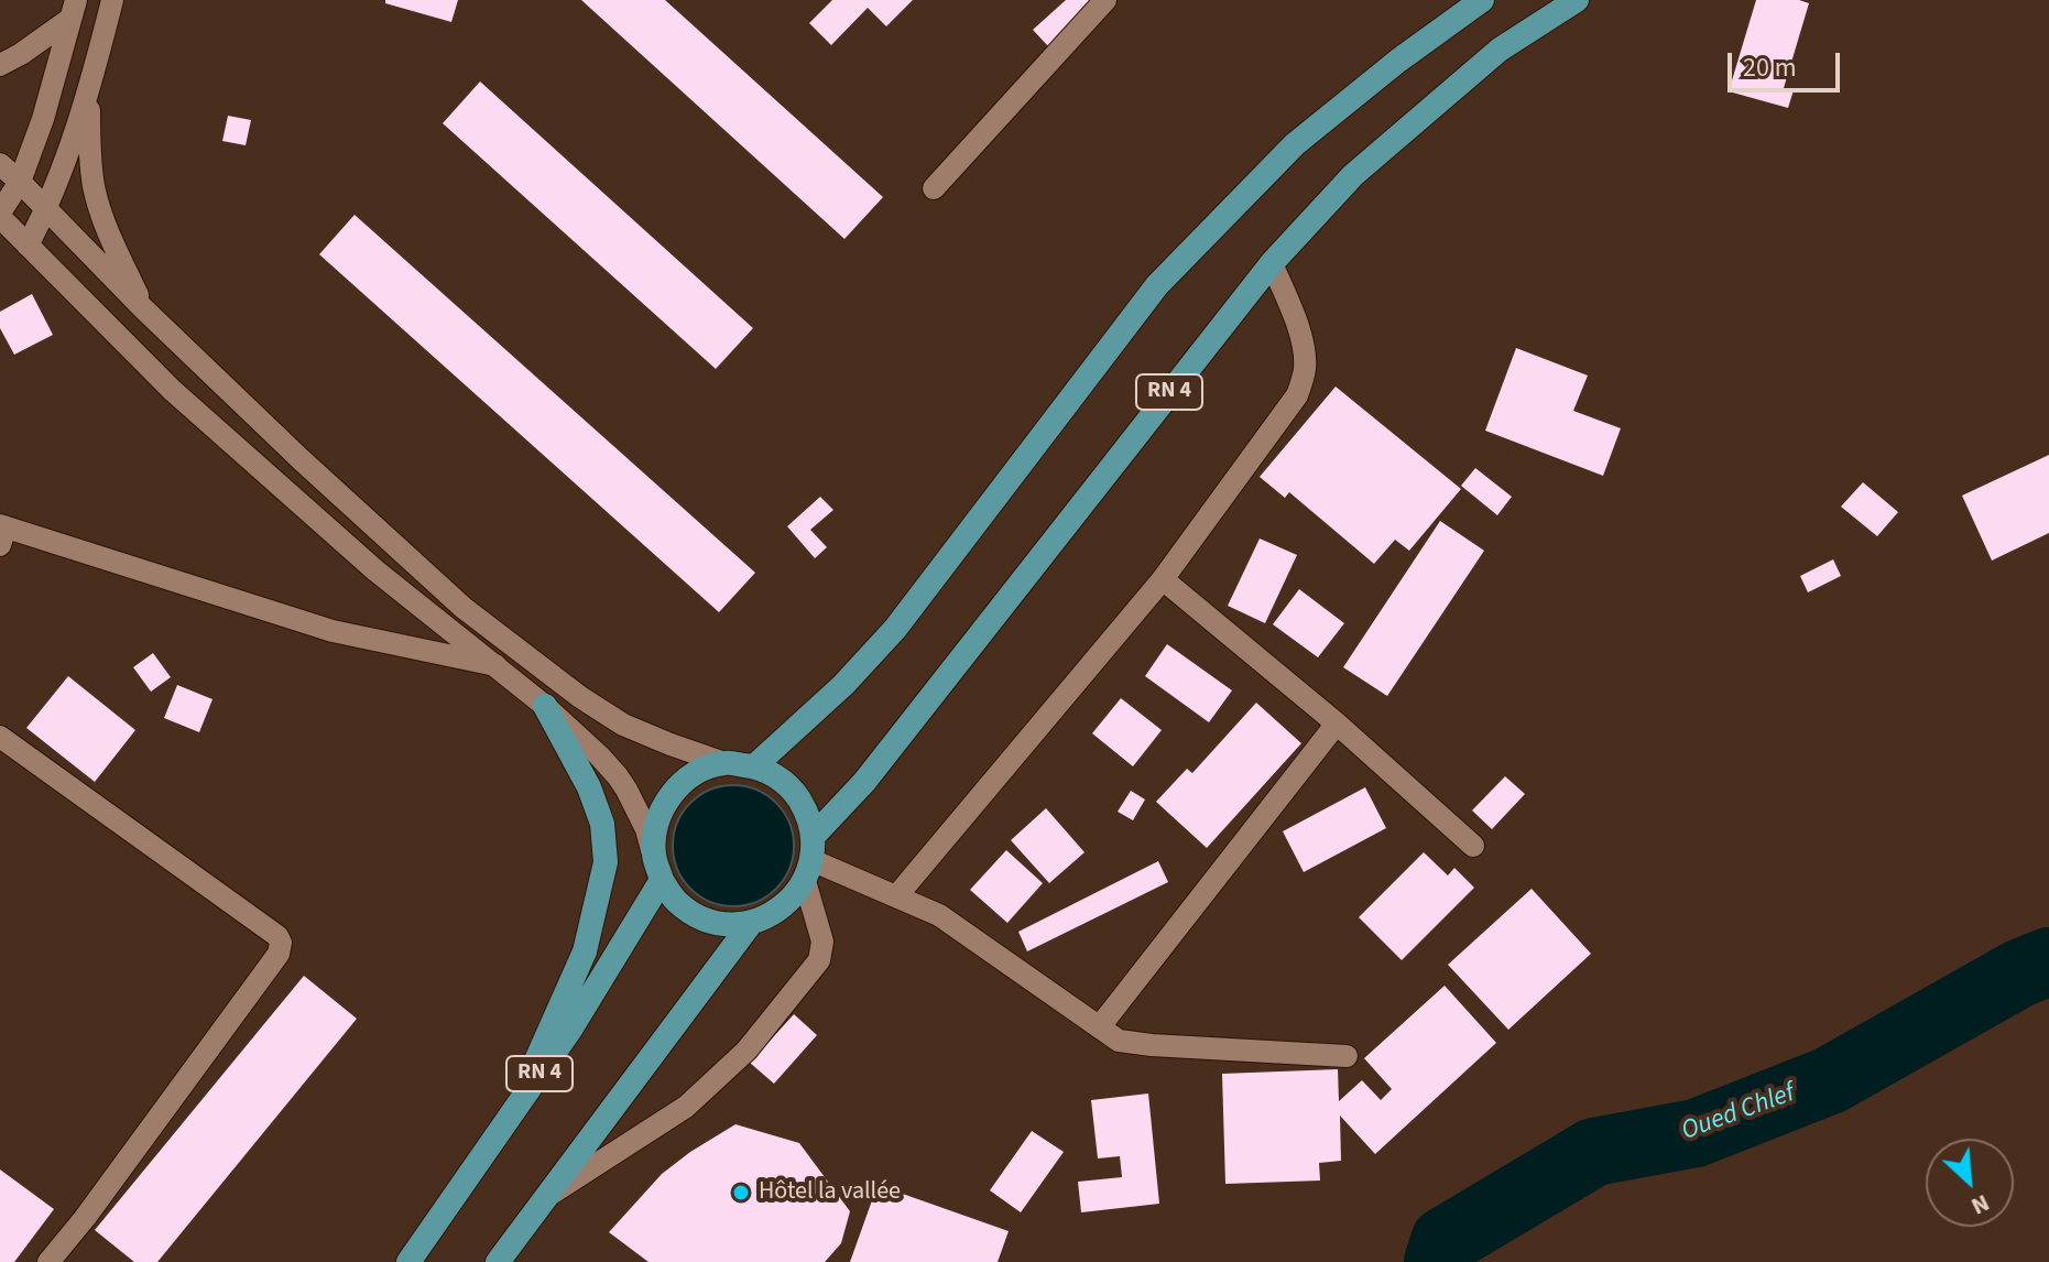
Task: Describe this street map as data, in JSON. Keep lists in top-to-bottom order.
{
  "streets": {
    "highway": ["RN 4"]
  },
  "water": ["Oued Chlef"],
  "places": ["Hôtel la vallée"],
  "scale_bar": "20 m",
  "north": "bottom right"
}
